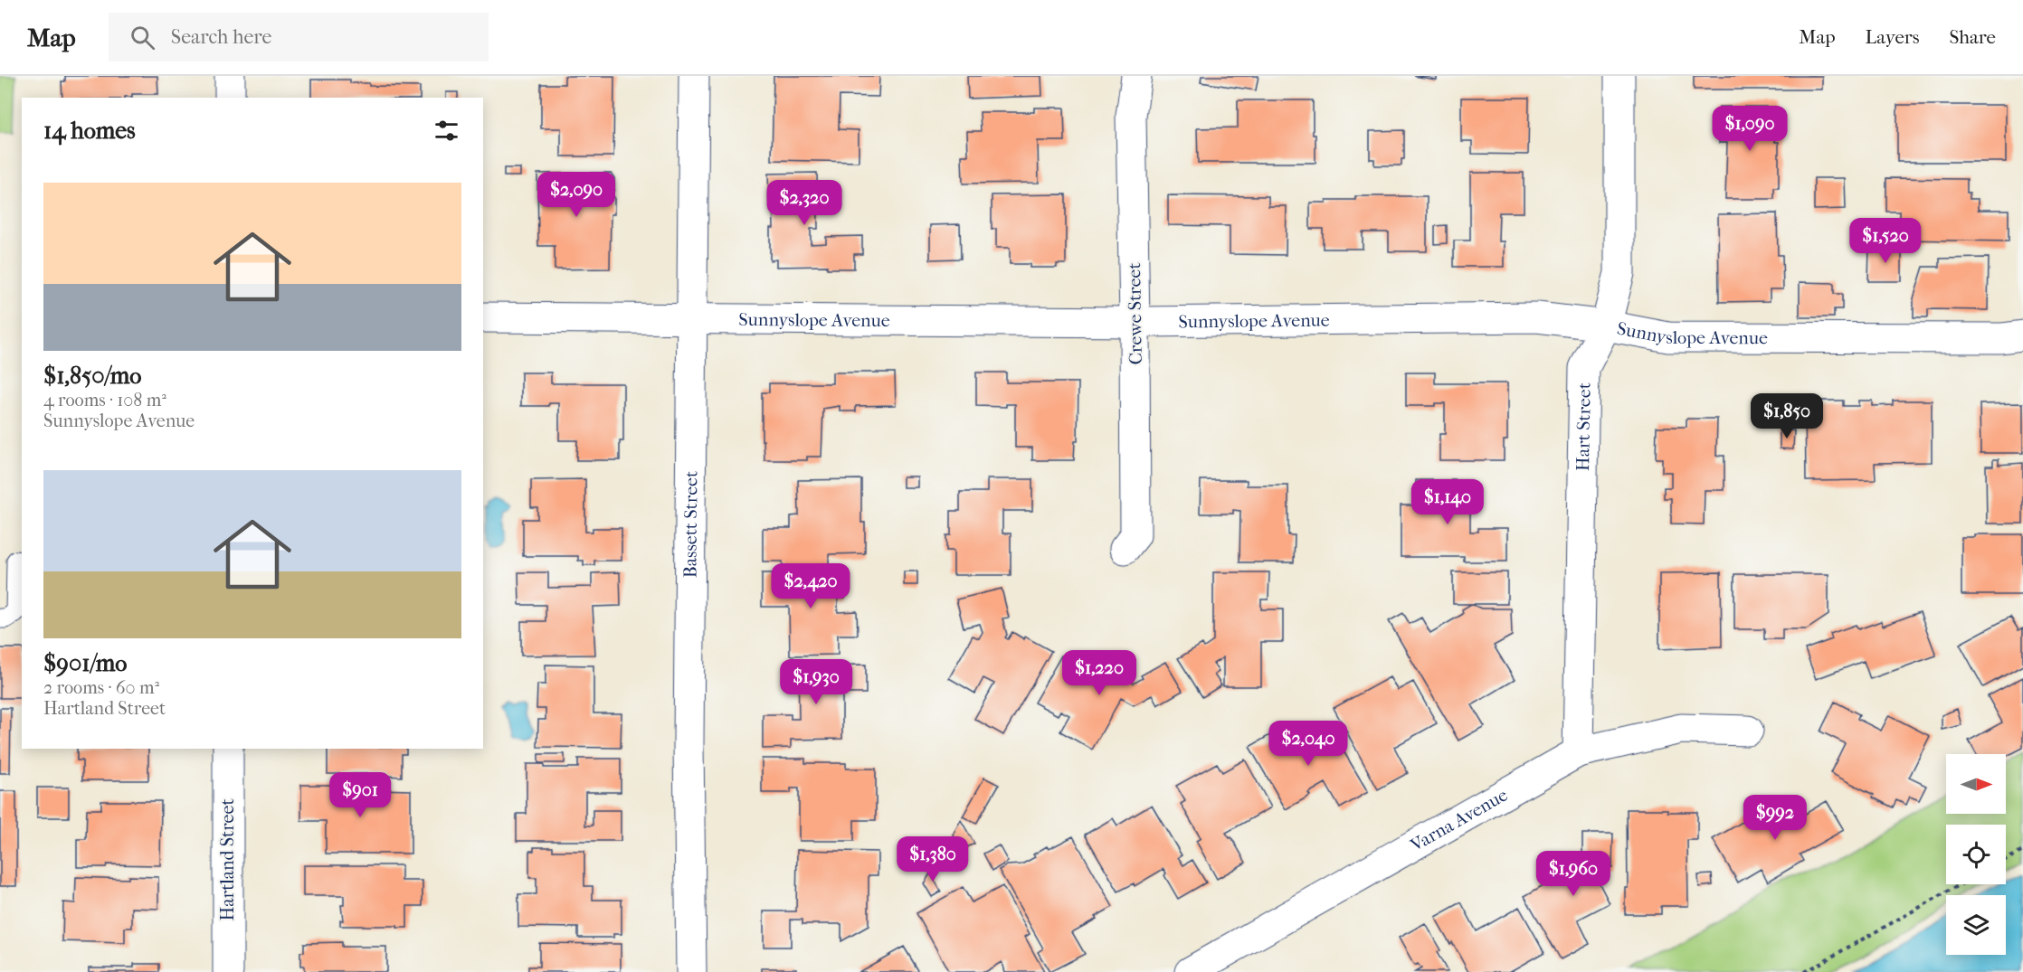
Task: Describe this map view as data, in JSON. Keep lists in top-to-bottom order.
{
  "streets": {
    "street": [
      "Crewe Street",
      "Sunnyslope Avenue",
      "Hart Street",
      "Bassett Street",
      "Varna Avenue",
      "Hartland Street"
    ]
  },
  "crossings": [
    ["Crewe Street", "Sunnyslope Avenue"],
    ["Sunnyslope Avenue", "Hart Street"],
    ["Sunnyslope Avenue", "Bassett Street"],
    ["Hart Street", "Varna Avenue"]
  ],
  "north": "right",
  "page": {
    "header": "Map",
    "search": "Search here",
    "nav": ["Map", "Layers", "Share"],
    "heading": "14 homes",
    "price": [
      "$1,090",
      "$2,090",
      "$2,320",
      "$1,520",
      "$1,850",
      "$1,140",
      "$2,420",
      "$1,220",
      "$1,930",
      "$2,040",
      "$901",
      "$992",
      "$1,380",
      "$1,960"
    ],
    "list": [
      {
        "name": "$1,850/mo",
        "note": "4 rooms · 108 m² · Sunnyslope Avenue"
      },
      {
        "name": "$901/mo",
        "note": "2 rooms · 60 m² · Hartland Street"
      }
    ]
  }
}
